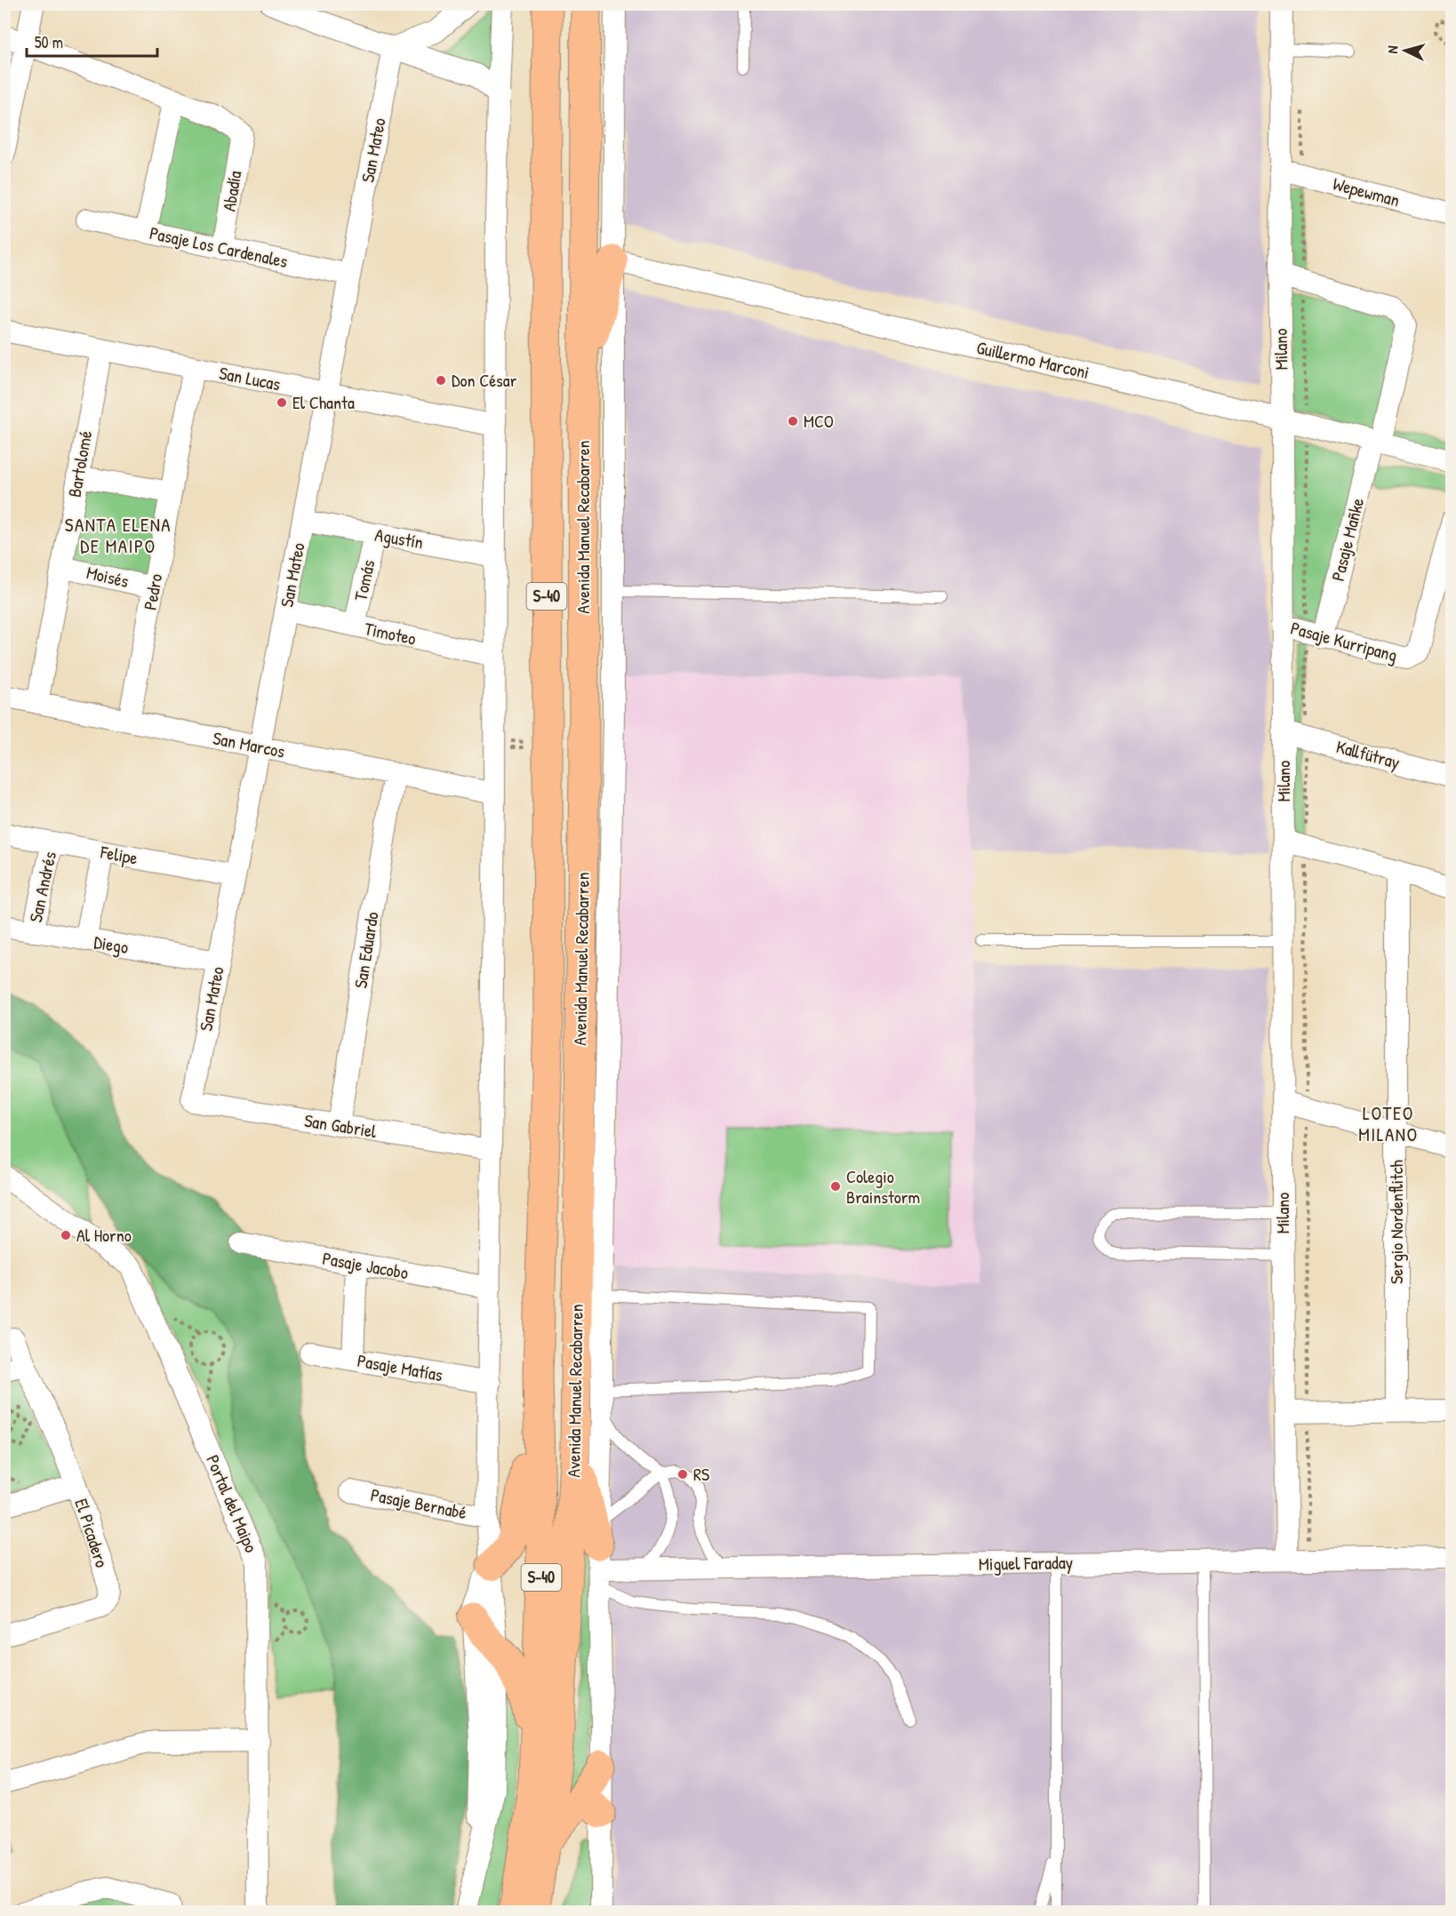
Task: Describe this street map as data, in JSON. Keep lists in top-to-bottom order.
{
  "streets": {
    "main road": ["Avenida Manuel Recabarren", "S-40"],
    "street": [
      "San Mateo",
      "Abadía",
      "Wepewman",
      "Pasaje Los Cardenales",
      "Milano",
      "Guillermo Marconi",
      "San Lucas",
      "Bartolomé",
      "Agustín",
      "Pasaje Mañke",
      "Moisés",
      "Tomás",
      "Pedro",
      "Timoteo",
      "Pasaje Kurripang",
      "San Marcos",
      "Kallfütray",
      "Felipe",
      "San Andrés",
      "Diego",
      "San Eduardo",
      "San Gabriel",
      "Sergio Nordenflitch",
      "Pasaje Jacobo",
      "Pasaje Matías",
      "Portal del Maipo",
      "Pasaje Bernabé",
      "El Picadero",
      "Miguel Faraday"
    ]
  },
  "crossings": [
    ["San Mateo", "Pasaje Los Cardenales"],
    ["San Mateo", "San Lucas"],
    ["San Mateo", "Agustín"],
    ["San Mateo", "Timoteo"],
    ["San Mateo", "San Marcos"],
    ["San Mateo", "Felipe"],
    ["San Mateo", "Diego"],
    ["San Mateo", "San Gabriel"],
    ["Abadía", "Pasaje Los Cardenales"],
    ["Wepewman", "Milano"],
    ["Milano", "Guillermo Marconi"],
    ["Milano", "Pasaje Mañke"],
    ["Milano", "Pasaje Kurripang"],
    ["Milano", "Kallfütray"],
    ["Milano", "Miguel Faraday"],
    ["Guillermo Marconi", "Avenida Manuel Recabarren"],
    ["Guillermo Marconi", "Pasaje Mañke"],
    ["San Lucas", "Bartolomé"],
    ["San Lucas", "Pedro"],
    ["Bartolomé", "Moisés"],
    ["Bartolomé", "San Marcos"],
    ["Avenida Manuel Recabarren", "Miguel Faraday"],
    ["Agustín", "Tomás"],
    ["Pasaje Mañke", "Pasaje Kurripang"],
    ["Moisés", "Pedro"],
    ["Tomás", "Timoteo"],
    ["Pedro", "San Marcos"],
    ["San Marcos", "San Eduardo"],
    ["Felipe", "San Andrés"],
    ["San Andrés", "Diego"],
    ["San Eduardo", "San Gabriel"]
  ],
  "districts": ["SANTA ELENA DE MAIPO", "LOTEO MILANO"],
  "places": [
    "Don César",
    "El Chanta",
    "MCO",
    "Colegio Brainstorm",
    "Al Horno",
    "RS"
  ],
  "scale_bar": "50 m",
  "north": "left"
}
